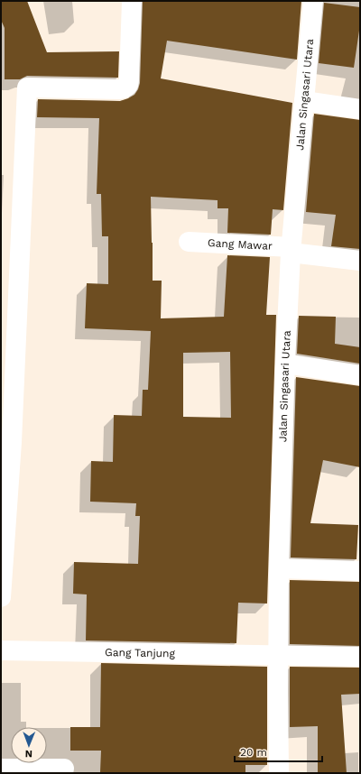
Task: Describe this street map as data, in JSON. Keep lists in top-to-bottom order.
{
  "streets": {
    "street": ["Jalan Singasari Utara", "Gang Mawar", "Gang Tanjung"]
  },
  "crossings": [
    ["Jalan Singasari Utara", "Gang Mawar"],
    ["Jalan Singasari Utara", "Gang Tanjung"]
  ],
  "scale_bar": "20 m",
  "north": "bottom"
}
